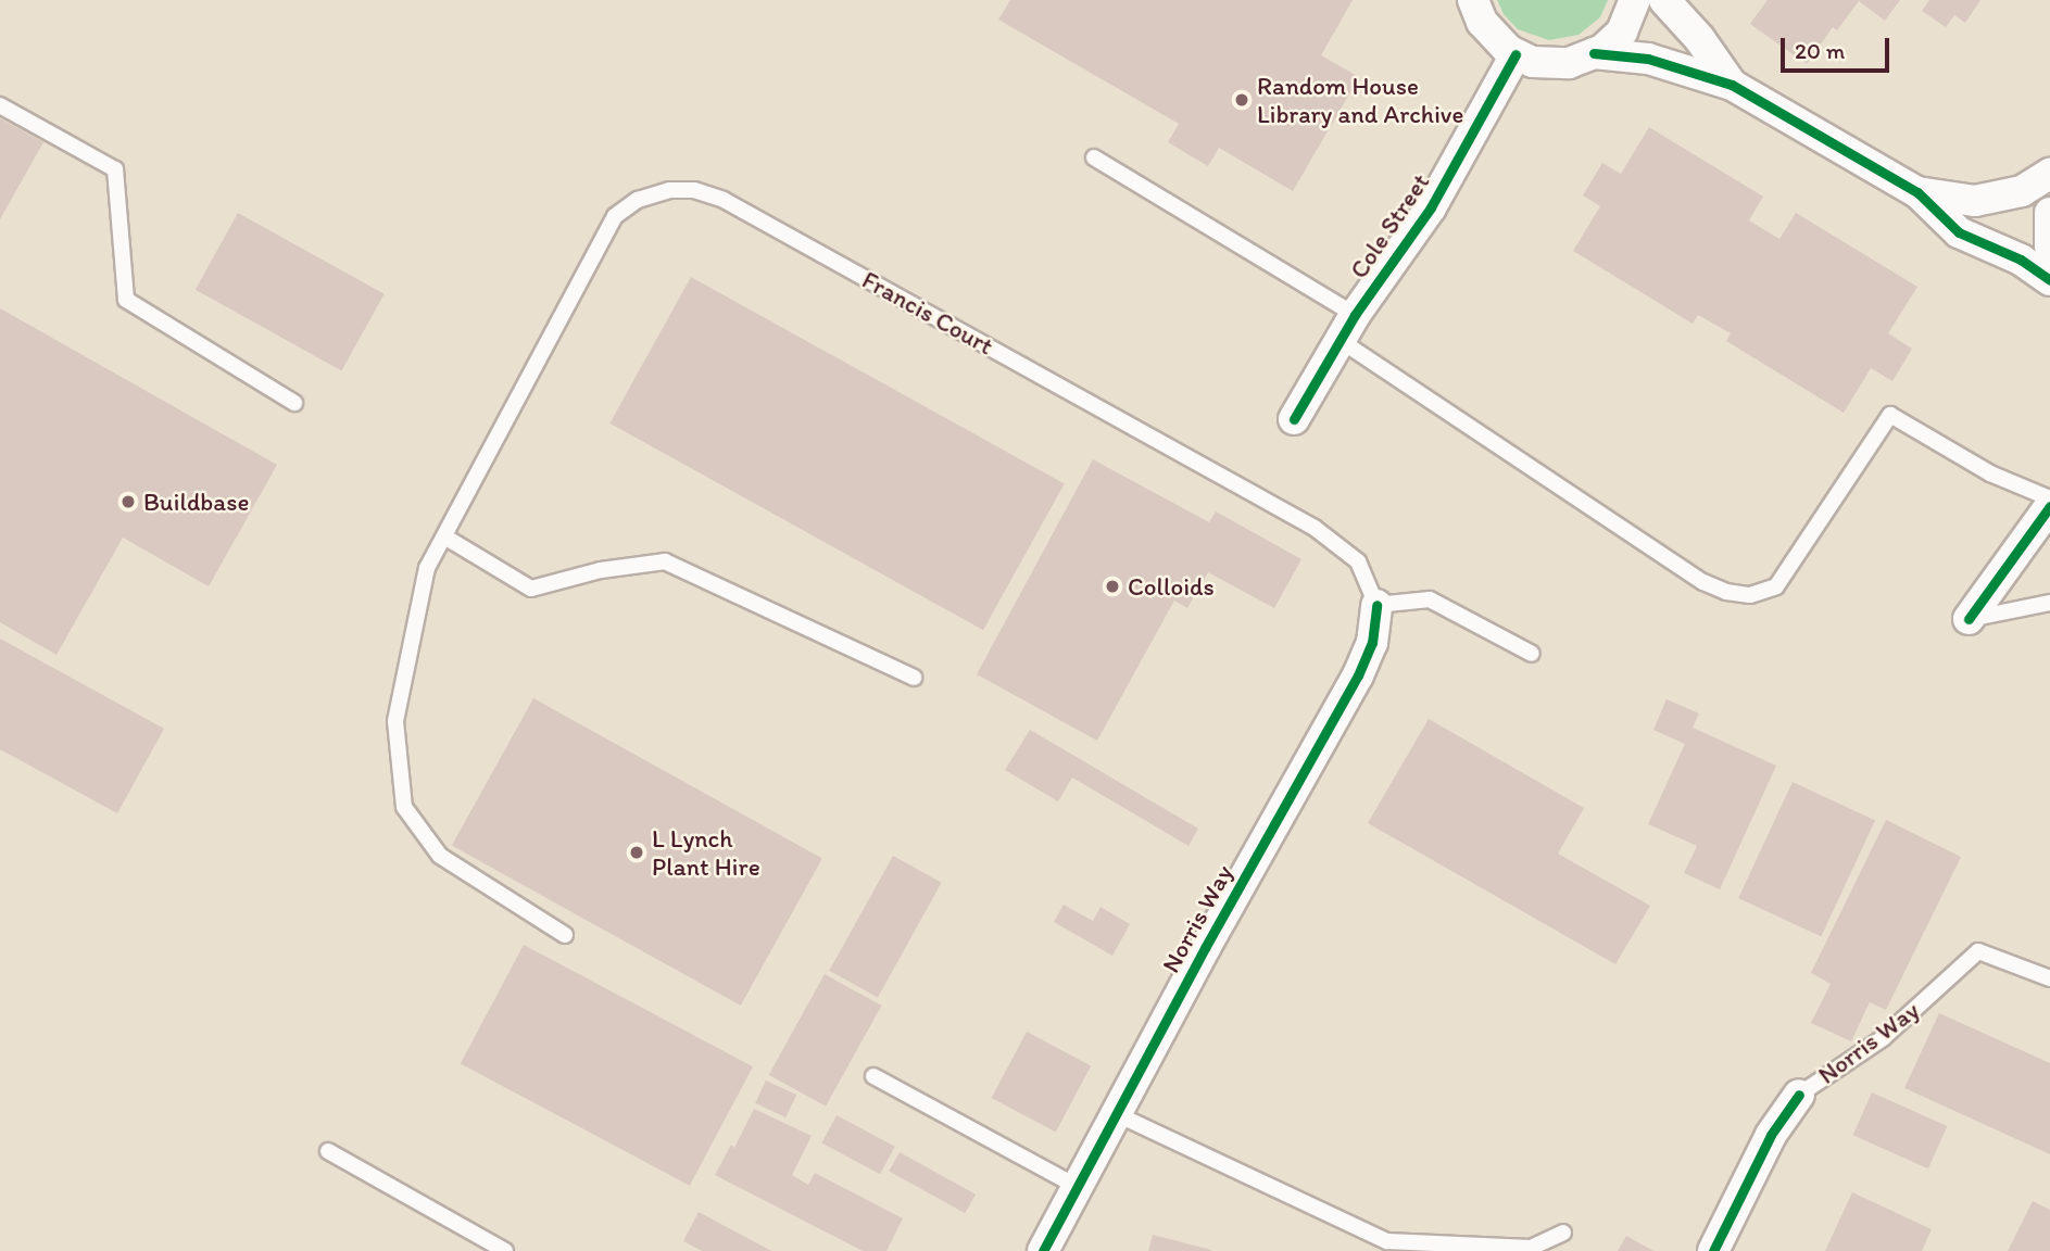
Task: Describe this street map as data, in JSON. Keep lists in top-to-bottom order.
{
  "streets": {
    "street": ["Cole Street", "Norris Way"],
    "lane": ["Francis Court"]
  },
  "crossings": [
    ["Francis Court", "Norris Way"]
  ],
  "places": [
    "Random House Library and Archive",
    "Buildbase",
    "Colloids",
    "L Lynch Plant Hire"
  ],
  "scale_bar": "20 m"
}
